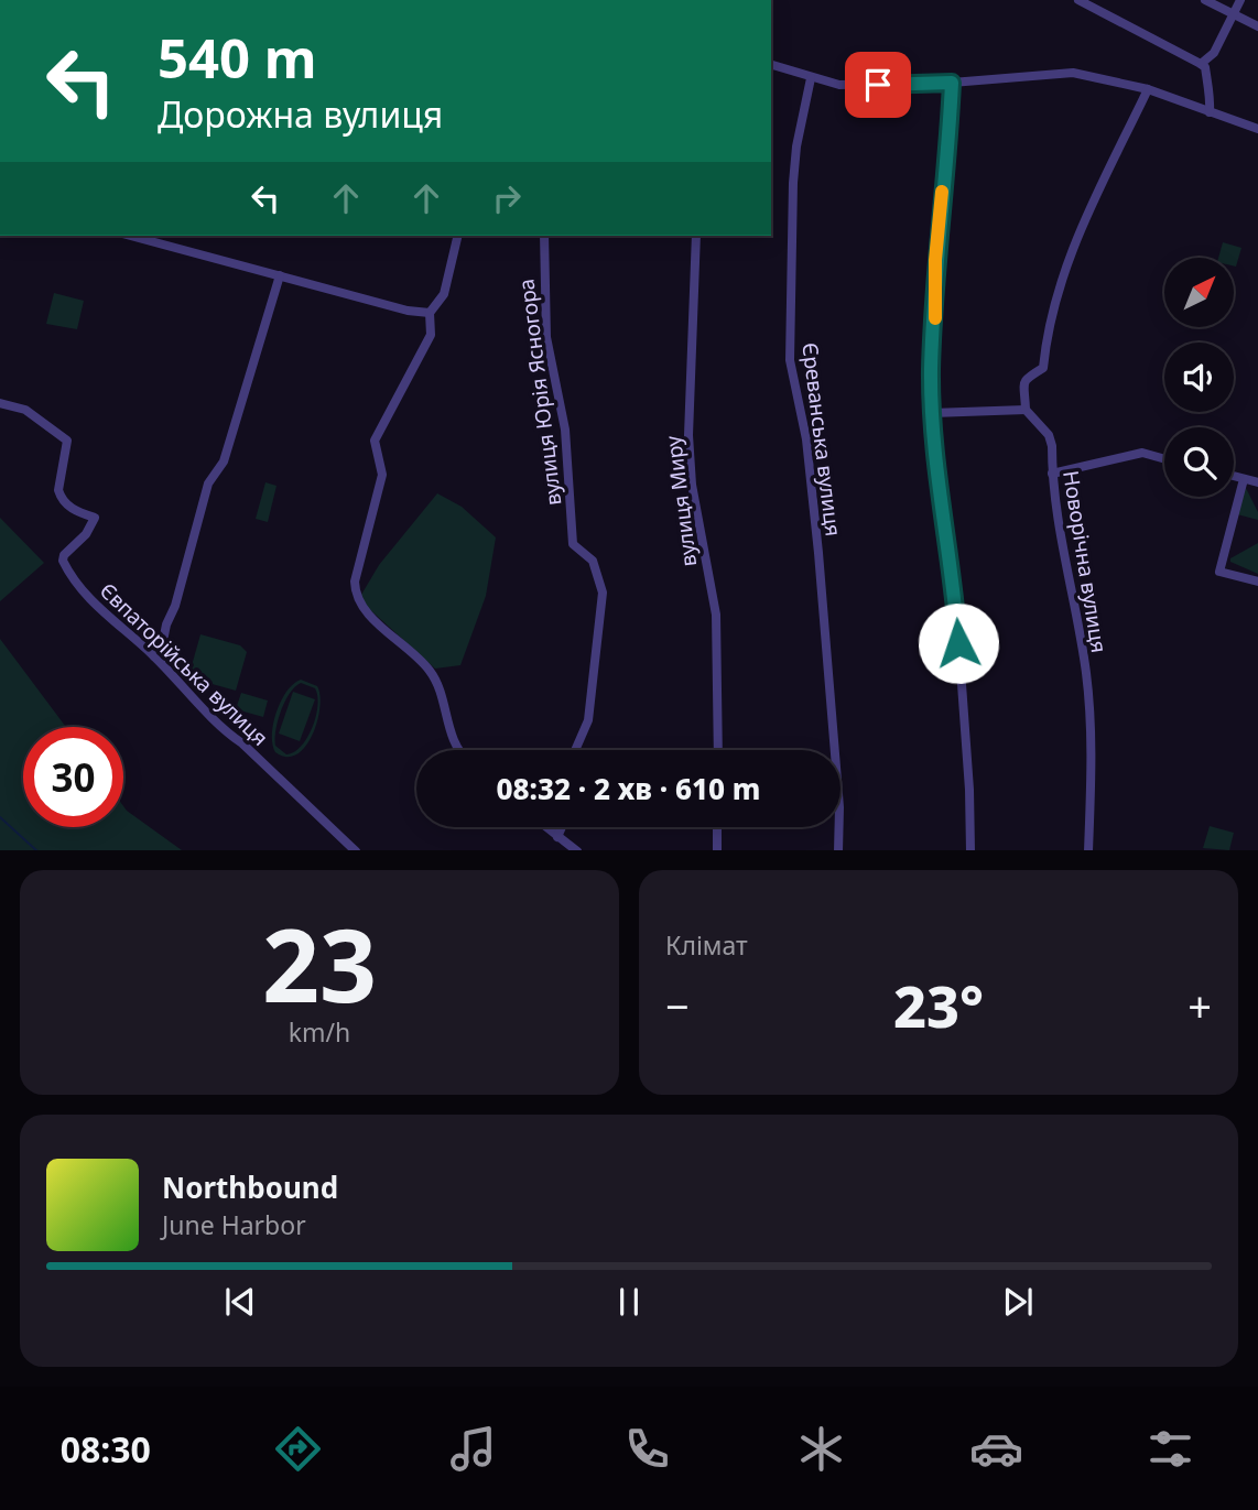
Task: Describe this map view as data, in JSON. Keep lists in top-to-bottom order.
{
  "streets": {
    "street": [
      "вулиця Юрія Ясногора",
      "Єреванська вулиця",
      "вулиця Миру",
      "Новорічна вулиця",
      "Євпаторійська вулиця"
    ]
  },
  "north": "top right",
  "page": {
    "turn": ["540 m", "Дорожна вулиця"],
    "limit": "30",
    "trip": "08:32 · 2 хв · 610 m",
    "tile": [
      ["23", "km/h"],
      "Клімат"
    ],
    "heat": ["−", "23°", "+"],
    "song": ["Northbound", "June Harbor"],
    "tabs": "08:30"
  }
}
